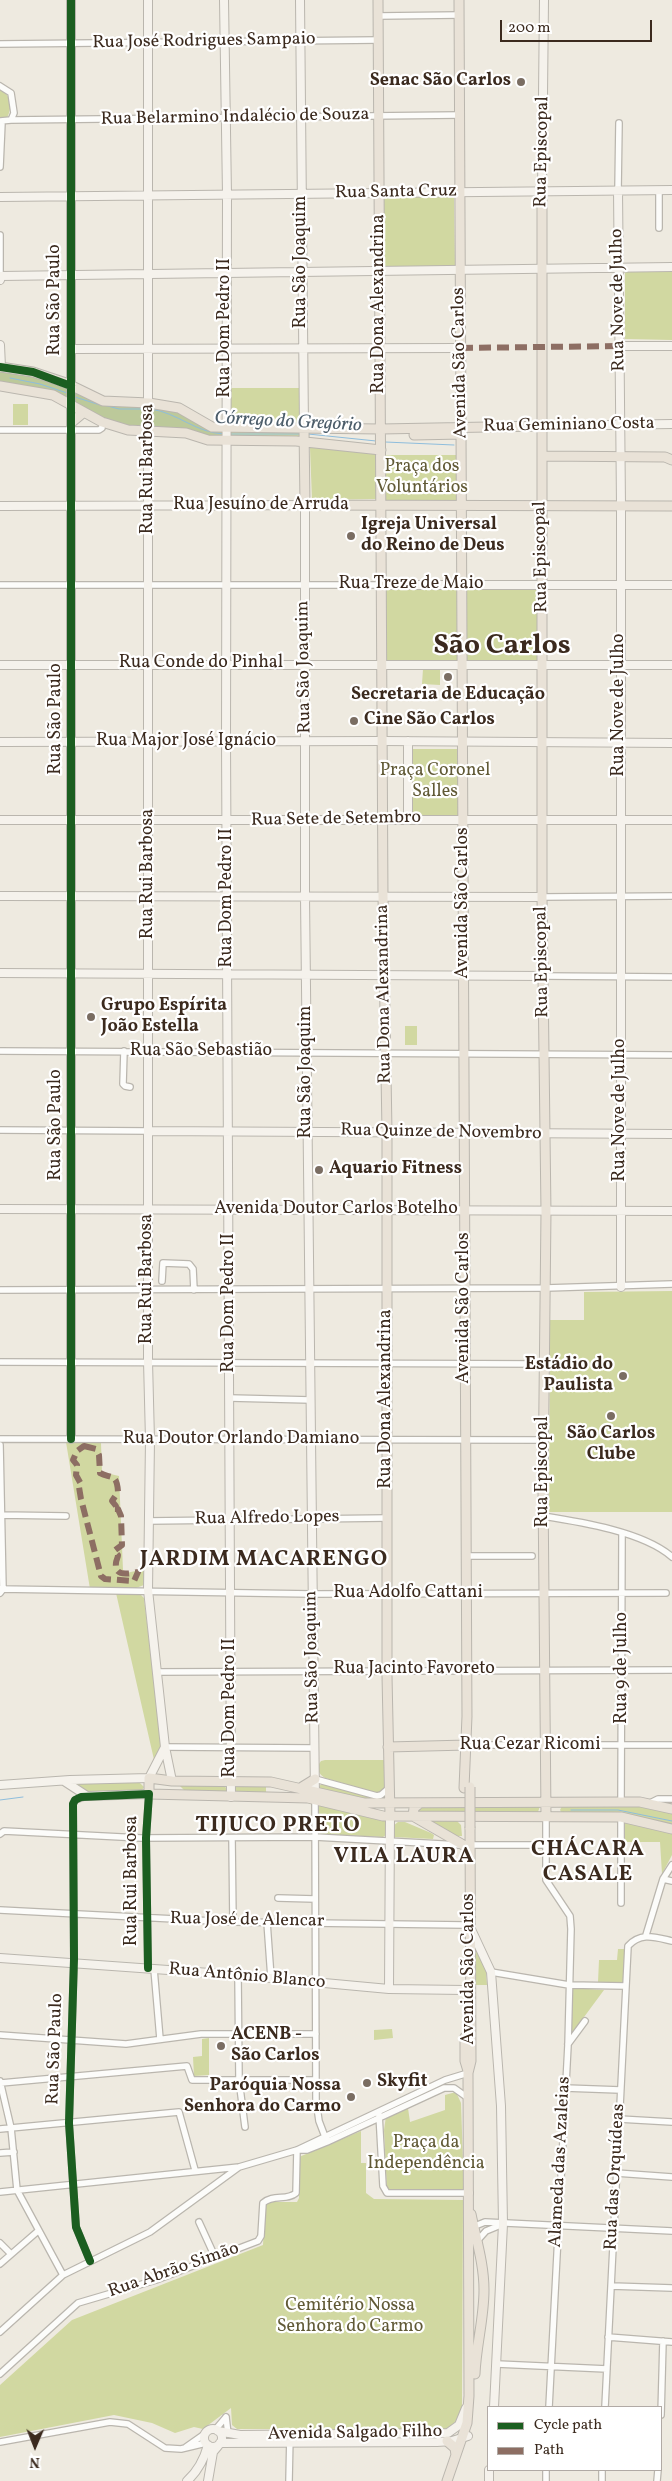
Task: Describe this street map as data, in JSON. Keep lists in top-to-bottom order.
{
  "streets": {
    "main road": [
      "Rua Episcopal",
      "Rua Santa Cruz",
      "Rua São Joaquim",
      "Rua São Paulo",
      "Rua Nove de Julho",
      "Rua Dona Alexandrina",
      "Rua Dom Pedro II",
      "Avenida São Carlos",
      "Rua Geminiano Costa",
      "Rua Rui Barbosa",
      "Rua Jesuíno de Arruda",
      "Rua Treze de Maio",
      "Rua Conde do Pinhal",
      "Rua Major José Ignácio",
      "Rua Sete de Setembro",
      "Rua Quinze de Novembro",
      "Avenida Doutor Carlos Botelho",
      "Rua Cezar Ricomi",
      "Rua Antônio Blanco",
      "Avenida Salgado Filho"
    ],
    "street": [
      "Rua José Rodrigues Sampaio",
      "Rua Belarmino Indalécio de Souza",
      "Rua São Sebastião",
      "Rua Doutor Orlando Damiano",
      "Rua Alfredo Lopes",
      "Rua Adolfo Cattani",
      "Rua 9 de Julho",
      "Rua Jacinto Favoreto",
      "Rua José de Alencar",
      "Alameda das Azaleias",
      "Rua das Orquídeas",
      "Rua Abrão Simão"
    ]
  },
  "crossings": [
    ["Rua José Rodrigues Sampaio", "Rua São Joaquim"],
    ["Rua José Rodrigues Sampaio", "Rua São Paulo"],
    ["Rua José Rodrigues Sampaio", "Rua Dona Alexandrina"],
    ["Rua José Rodrigues Sampaio", "Rua Dom Pedro II"],
    ["Rua José Rodrigues Sampaio", "Rua Rui Barbosa"],
    ["Rua Belarmino Indalécio de Souza", "Rua São Joaquim"],
    ["Rua Belarmino Indalécio de Souza", "Rua São Paulo"],
    ["Rua Belarmino Indalécio de Souza", "Rua Dona Alexandrina"],
    ["Rua Belarmino Indalécio de Souza", "Rua Dom Pedro II"],
    ["Rua Belarmino Indalécio de Souza", "Avenida São Carlos"],
    ["Rua Belarmino Indalécio de Souza", "Rua Rui Barbosa"],
    ["Rua Episcopal", "Rua Santa Cruz"],
    ["Rua Episcopal", "Rua Geminiano Costa"],
    ["Rua Episcopal", "Rua Jesuíno de Arruda"],
    ["Rua Episcopal", "Rua Treze de Maio"],
    ["Rua Episcopal", "Rua Conde do Pinhal"],
    ["Rua Episcopal", "Rua Major José Ignácio"],
    ["Rua Episcopal", "Rua Sete de Setembro"],
    ["Rua Episcopal", "Rua São Sebastião"],
    ["Rua Episcopal", "Rua Quinze de Novembro"],
    ["Rua Episcopal", "Avenida Doutor Carlos Botelho"],
    ["Rua Episcopal", "Rua Doutor Orlando Damiano"],
    ["Rua Episcopal", "Rua Adolfo Cattani"],
    ["Rua Episcopal", "Rua Jacinto Favoreto"],
    ["Rua Episcopal", "Rua Cezar Ricomi"],
    ["Rua Episcopal", "Alameda das Azaleias"],
    ["Rua Santa Cruz", "Rua São Joaquim"],
    ["Rua Santa Cruz", "Rua São Paulo"],
    ["Rua Santa Cruz", "Rua Nove de Julho"],
    ["Rua Santa Cruz", "Rua Dona Alexandrina"],
    ["Rua Santa Cruz", "Rua Dom Pedro II"],
    ["Rua Santa Cruz", "Avenida São Carlos"],
    ["Rua Santa Cruz", "Rua Rui Barbosa"],
    ["Rua São Joaquim", "Rua Geminiano Costa"],
    ["Rua São Joaquim", "Rua Jesuíno de Arruda"],
    ["Rua São Joaquim", "Rua Treze de Maio"],
    ["Rua São Joaquim", "Rua Conde do Pinhal"],
    ["Rua São Joaquim", "Rua Major José Ignácio"],
    ["Rua São Joaquim", "Rua Sete de Setembro"],
    ["Rua São Joaquim", "Rua São Sebastião"],
    ["Rua São Joaquim", "Rua Quinze de Novembro"],
    ["Rua São Joaquim", "Avenida Doutor Carlos Botelho"],
    ["Rua São Joaquim", "Rua Doutor Orlando Damiano"],
    ["Rua São Joaquim", "Rua Alfredo Lopes"],
    ["Rua São Joaquim", "Rua Adolfo Cattani"],
    ["Rua São Joaquim", "Rua Jacinto Favoreto"],
    ["Rua São Joaquim", "Rua José de Alencar"],
    ["Rua São Joaquim", "Rua Antônio Blanco"],
    ["Rua São Paulo", "Rua Jesuíno de Arruda"],
    ["Rua São Paulo", "Rua Treze de Maio"],
    ["Rua São Paulo", "Rua Conde do Pinhal"],
    ["Rua São Paulo", "Rua Major José Ignácio"],
    ["Rua São Paulo", "Rua Sete de Setembro"],
    ["Rua São Paulo", "Rua São Sebastião"],
    ["Rua São Paulo", "Rua Quinze de Novembro"],
    ["Rua São Paulo", "Avenida Doutor Carlos Botelho"],
    ["Rua São Paulo", "Rua Doutor Orlando Damiano"],
    ["Rua São Paulo", "Rua José de Alencar"],
    ["Rua São Paulo", "Rua Antônio Blanco"],
    ["Rua Nove de Julho", "Rua Geminiano Costa"],
    ["Rua Nove de Julho", "Rua Jesuíno de Arruda"],
    ["Rua Nove de Julho", "Rua Treze de Maio"],
    ["Rua Nove de Julho", "Rua Conde do Pinhal"],
    ["Rua Nove de Julho", "Rua Major José Ignácio"],
    ["Rua Nove de Julho", "Rua Sete de Setembro"],
    ["Rua Nove de Julho", "Rua São Sebastião"],
    ["Rua Nove de Julho", "Rua Quinze de Novembro"],
    ["Rua Nove de Julho", "Avenida Doutor Carlos Botelho"],
    ["Rua Dona Alexandrina", "Rua Geminiano Costa"],
    ["Rua Dona Alexandrina", "Rua Jesuíno de Arruda"],
    ["Rua Dona Alexandrina", "Rua Treze de Maio"],
    ["Rua Dona Alexandrina", "Rua Conde do Pinhal"],
    ["Rua Dona Alexandrina", "Rua Major José Ignácio"],
    ["Rua Dona Alexandrina", "Rua Sete de Setembro"],
    ["Rua Dona Alexandrina", "Rua São Sebastião"],
    ["Rua Dona Alexandrina", "Rua Quinze de Novembro"],
    ["Rua Dona Alexandrina", "Avenida Doutor Carlos Botelho"],
    ["Rua Dona Alexandrina", "Rua Doutor Orlando Damiano"],
    ["Rua Dona Alexandrina", "Rua Alfredo Lopes"],
    ["Rua Dona Alexandrina", "Rua Adolfo Cattani"],
    ["Rua Dona Alexandrina", "Rua Jacinto Favoreto"],
    ["Rua Dona Alexandrina", "Rua Cezar Ricomi"],
    ["Rua Dona Alexandrina", "Rua José de Alencar"],
    ["Rua Dona Alexandrina", "Rua Antônio Blanco"],
    ["Rua Dom Pedro II", "Rua Geminiano Costa"],
    ["Rua Dom Pedro II", "Rua Jesuíno de Arruda"],
    ["Rua Dom Pedro II", "Rua Treze de Maio"],
    ["Rua Dom Pedro II", "Rua Conde do Pinhal"],
    ["Rua Dom Pedro II", "Rua Major José Ignácio"],
    ["Rua Dom Pedro II", "Rua Sete de Setembro"],
    ["Rua Dom Pedro II", "Rua São Sebastião"],
    ["Rua Dom Pedro II", "Rua Quinze de Novembro"],
    ["Rua Dom Pedro II", "Avenida Doutor Carlos Botelho"],
    ["Rua Dom Pedro II", "Rua Doutor Orlando Damiano"],
    ["Rua Dom Pedro II", "Rua Alfredo Lopes"],
    ["Rua Dom Pedro II", "Rua Adolfo Cattani"],
    ["Rua Dom Pedro II", "Rua Jacinto Favoreto"],
    ["Avenida São Carlos", "Rua Geminiano Costa"],
    ["Avenida São Carlos", "Rua Jesuíno de Arruda"],
    ["Avenida São Carlos", "Rua Treze de Maio"],
    ["Avenida São Carlos", "Rua Conde do Pinhal"],
    ["Avenida São Carlos", "Rua Major José Ignácio"],
    ["Avenida São Carlos", "Rua Sete de Setembro"],
    ["Avenida São Carlos", "Rua São Sebastião"],
    ["Avenida São Carlos", "Rua Quinze de Novembro"],
    ["Avenida São Carlos", "Avenida Doutor Carlos Botelho"],
    ["Avenida São Carlos", "Rua Doutor Orlando Damiano"],
    ["Avenida São Carlos", "Rua Adolfo Cattani"],
    ["Avenida São Carlos", "Rua Jacinto Favoreto"],
    ["Avenida São Carlos", "Rua Cezar Ricomi"],
    ["Avenida São Carlos", "Rua José de Alencar"],
    ["Avenida São Carlos", "Rua Antônio Blanco"],
    ["Avenida São Carlos", "Avenida Salgado Filho"],
    ["Rua Rui Barbosa", "Rua Jesuíno de Arruda"],
    ["Rua Rui Barbosa", "Rua Treze de Maio"],
    ["Rua Rui Barbosa", "Rua Conde do Pinhal"],
    ["Rua Rui Barbosa", "Rua Major José Ignácio"],
    ["Rua Rui Barbosa", "Rua Sete de Setembro"],
    ["Rua Rui Barbosa", "Rua São Sebastião"],
    ["Rua Rui Barbosa", "Rua Quinze de Novembro"],
    ["Rua Rui Barbosa", "Avenida Doutor Carlos Botelho"],
    ["Rua Rui Barbosa", "Rua Doutor Orlando Damiano"],
    ["Rua Rui Barbosa", "Rua Alfredo Lopes"],
    ["Rua Rui Barbosa", "Rua Adolfo Cattani"],
    ["Rua Rui Barbosa", "Rua Jacinto Favoreto"],
    ["Rua Rui Barbosa", "Rua José de Alencar"],
    ["Rua Rui Barbosa", "Rua Antônio Blanco"],
    ["Rua Adolfo Cattani", "Rua 9 de Julho"],
    ["Rua 9 de Julho", "Rua Jacinto Favoreto"],
    ["Rua 9 de Julho", "Rua Cezar Ricomi"]
  ],
  "districts": [
    "São Carlos",
    "JARDIM MACARENGO",
    "TIJUCO PRETO",
    "CHÁCARA CASALE",
    "VILA LAURA"
  ],
  "water": ["Córrego do Gregório"],
  "parks": [
    "Praça dos Voluntários",
    "Praça Coronel Salles",
    "Praça da Independência",
    "Cemitério Nossa Senhora do Carmo"
  ],
  "places": [
    "Senac São Carlos",
    "Igreja Universal do Reino de Deus",
    "Secretaria de Educação",
    "Cine São Carlos",
    "Grupo Espírita João Estella",
    "Aquario Fitness",
    "Estádio do Paulista",
    "São Carlos Clube",
    "ACENB - São Carlos",
    "Skyfit",
    "Paróquia Nossa Senhora do Carmo"
  ],
  "legend": ["Cycle path", "Path"],
  "scale_bar": "200 m",
  "north": "bottom"
}
